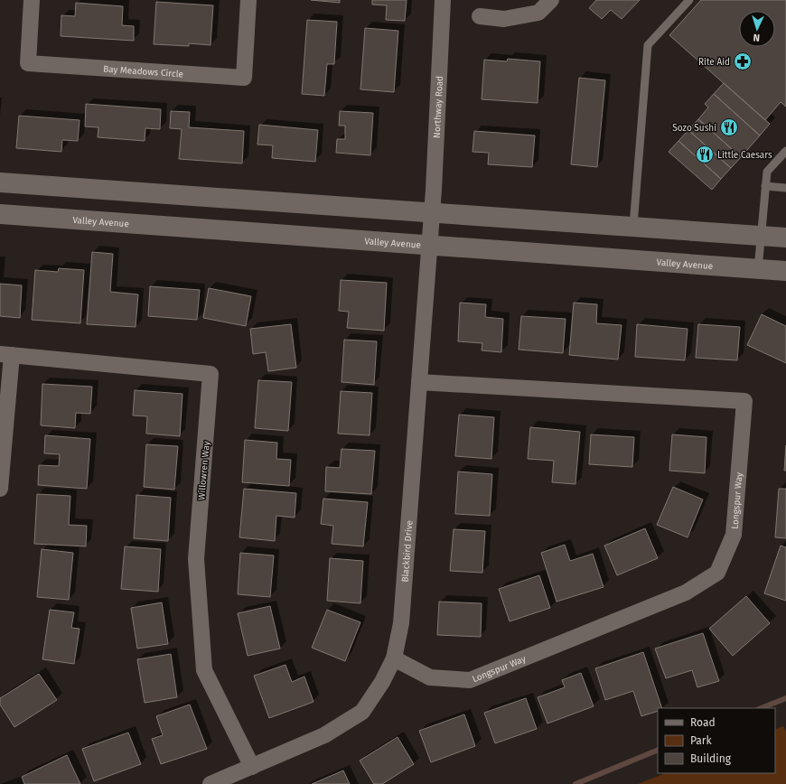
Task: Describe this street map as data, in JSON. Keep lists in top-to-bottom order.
{
  "streets": {
    "main road": ["Valley Avenue"],
    "street": [
      "Bay Meadows Circle",
      "Northway Road",
      "Willowren Way",
      "Longspur Way",
      "Blackbird Drive"
    ]
  },
  "crossings": [
    ["Northway Road", "Blackbird Drive"],
    ["Valley Avenue", "Blackbird Drive"],
    ["Willowren Way", "Blackbird Drive"],
    ["Longspur Way", "Blackbird Drive"]
  ],
  "places": {
    "pharmacy": ["Rite Aid"],
    "restaurant": ["Sozo Sushi", "Little Caesars"]
  },
  "legend": ["Road", "Park", "Building"],
  "north": "bottom"
}
